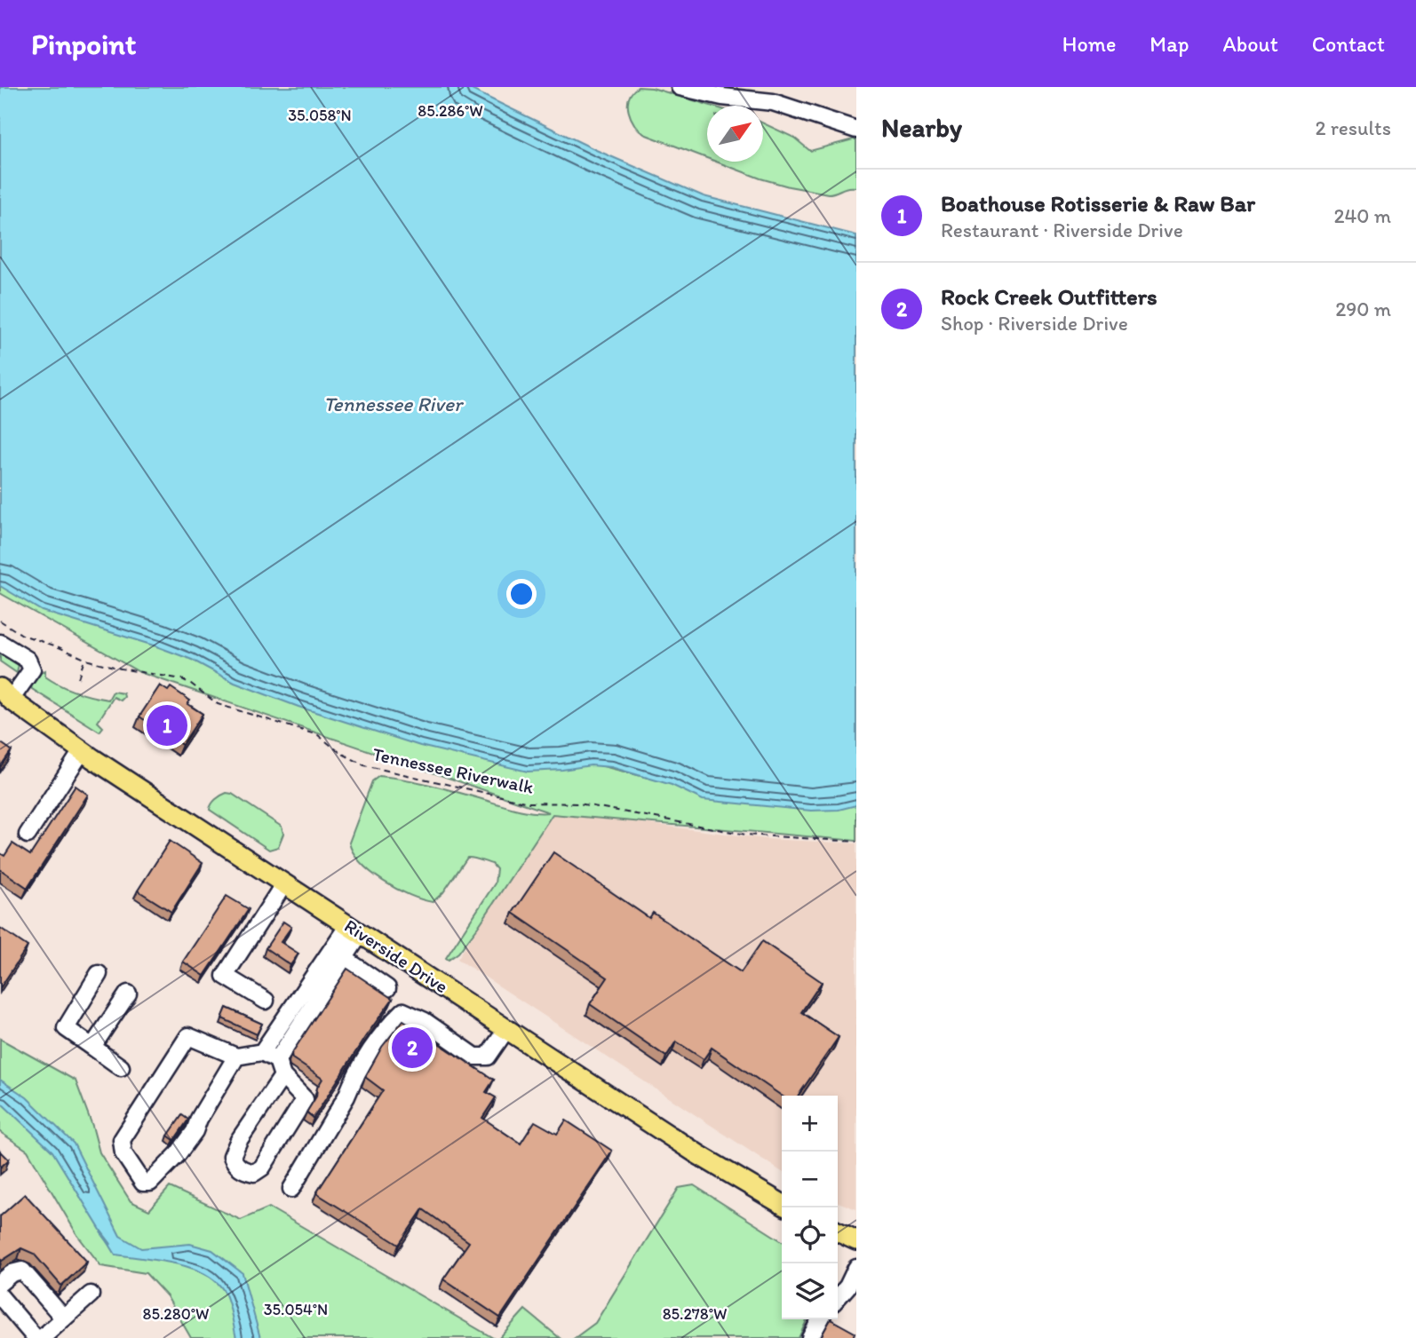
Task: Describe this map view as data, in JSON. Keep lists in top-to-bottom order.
{
  "streets": {
    "main road": ["Riverside Drive"],
    "path": ["Tennessee Riverwalk"]
  },
  "water": ["Tennessee River"],
  "north": "top right",
  "page": {
    "header": "Pinpoint",
    "nav": [
      "Home",
      "Map",
      "About",
      "Contact"
    ],
    "heading": ["Nearby", "2 results"],
    "list": [
      {
        "mark": "1",
        "name": "Boathouse Rotisserie & Raw Bar",
        "note": "Restaurant · Riverside Drive",
        "value": "240 m"
      },
      {
        "mark": "2",
        "name": "Rock Creek Outfitters",
        "note": "Shop · Riverside Drive",
        "value": "290 m"
      }
    ],
    "pins": ["1", "2"],
    "map_buttons": ["+", "−"]
  },
  "coordinates": [
    "85.286°W",
    "35.058°N",
    "35.054°N",
    "85.280°W",
    "85.278°W"
  ]
}
